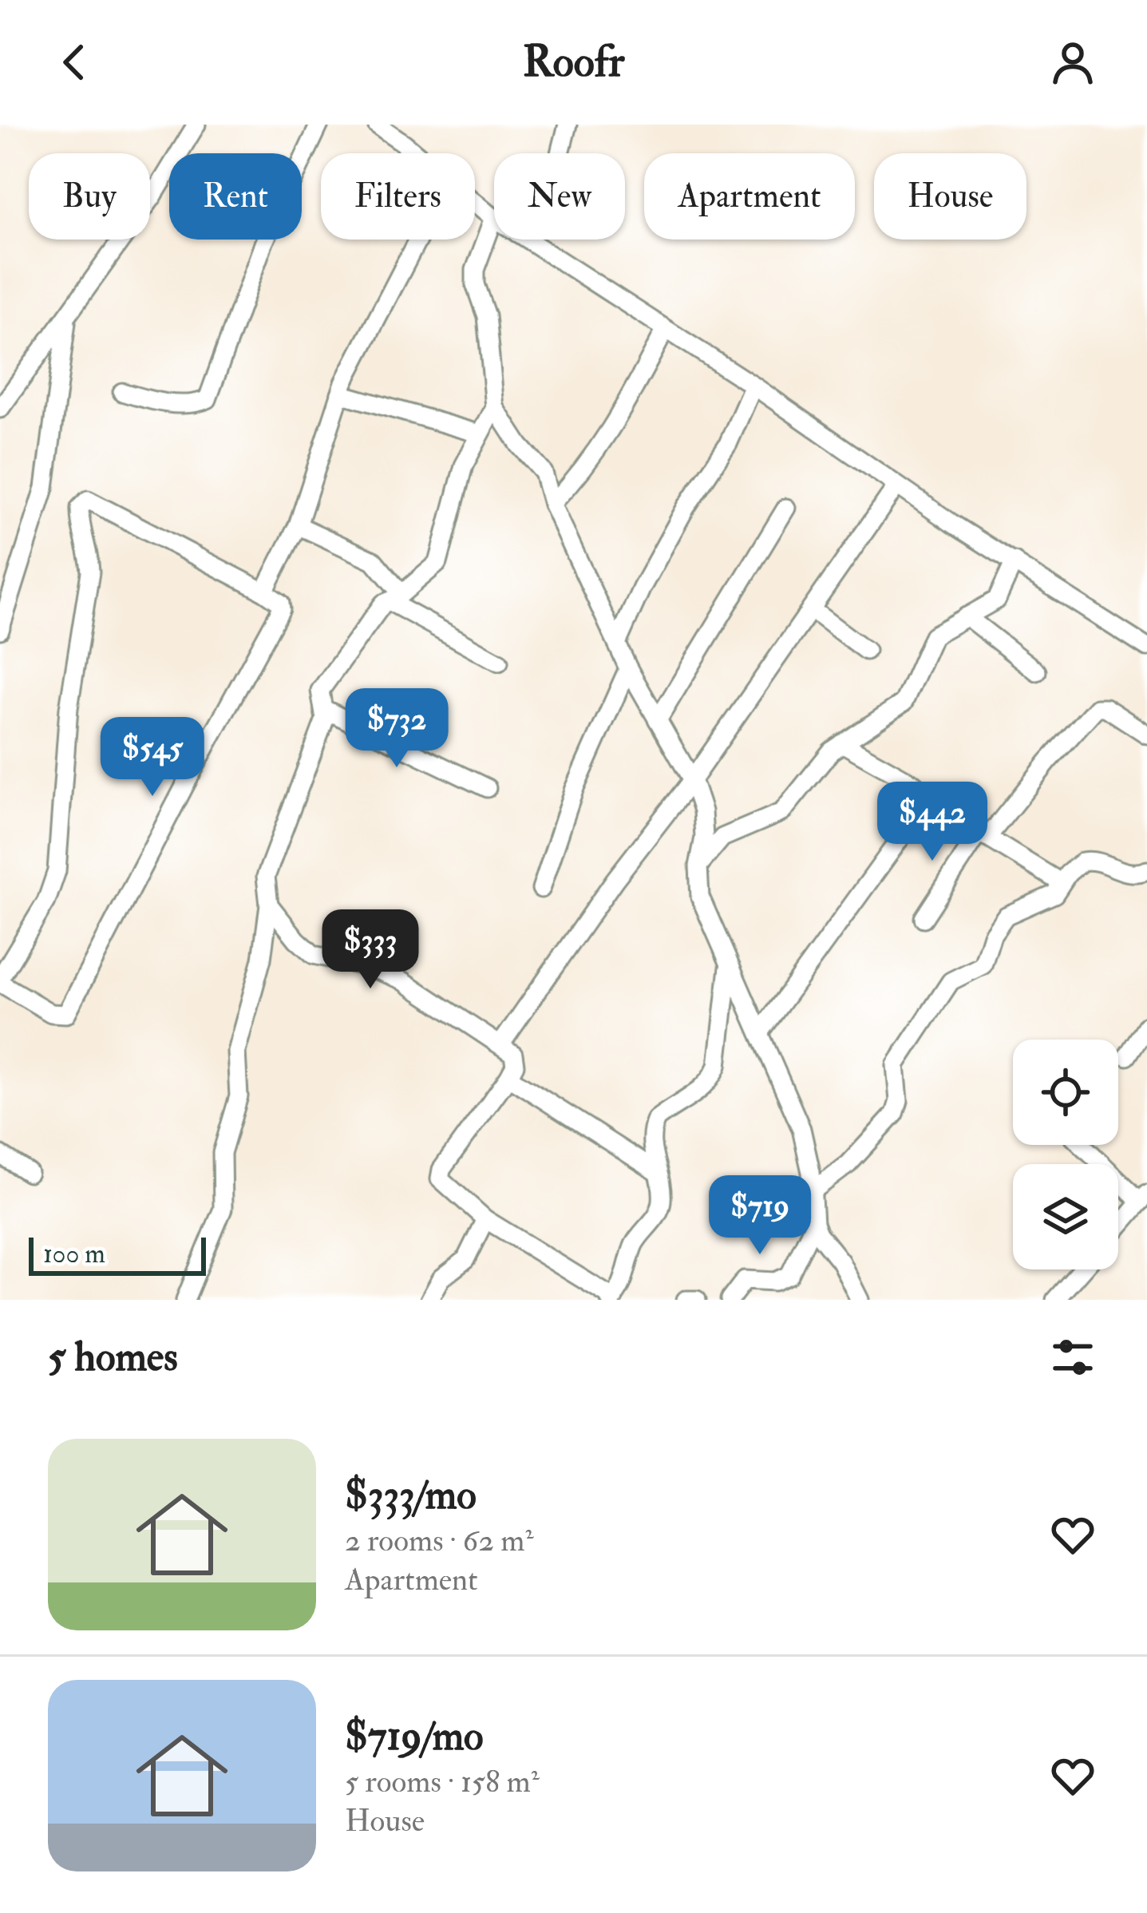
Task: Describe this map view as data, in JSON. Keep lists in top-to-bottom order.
{
  "scale_bar": "100 m",
  "page": {
    "header": "Roofr",
    "chip": [
      "Buy",
      "Rent",
      "Filters",
      "New",
      "Apartment",
      "House"
    ],
    "price": [
      "$732",
      "$545",
      "$442",
      "$333",
      "$719"
    ],
    "scale": "100 m",
    "heading": "5 homes",
    "list": [
      {
        "name": "$333/mo",
        "note": "2 rooms · 62 m² · Apartment"
      },
      {
        "name": "$719/mo",
        "note": "5 rooms · 158 m² · House"
      }
    ]
  }
}
